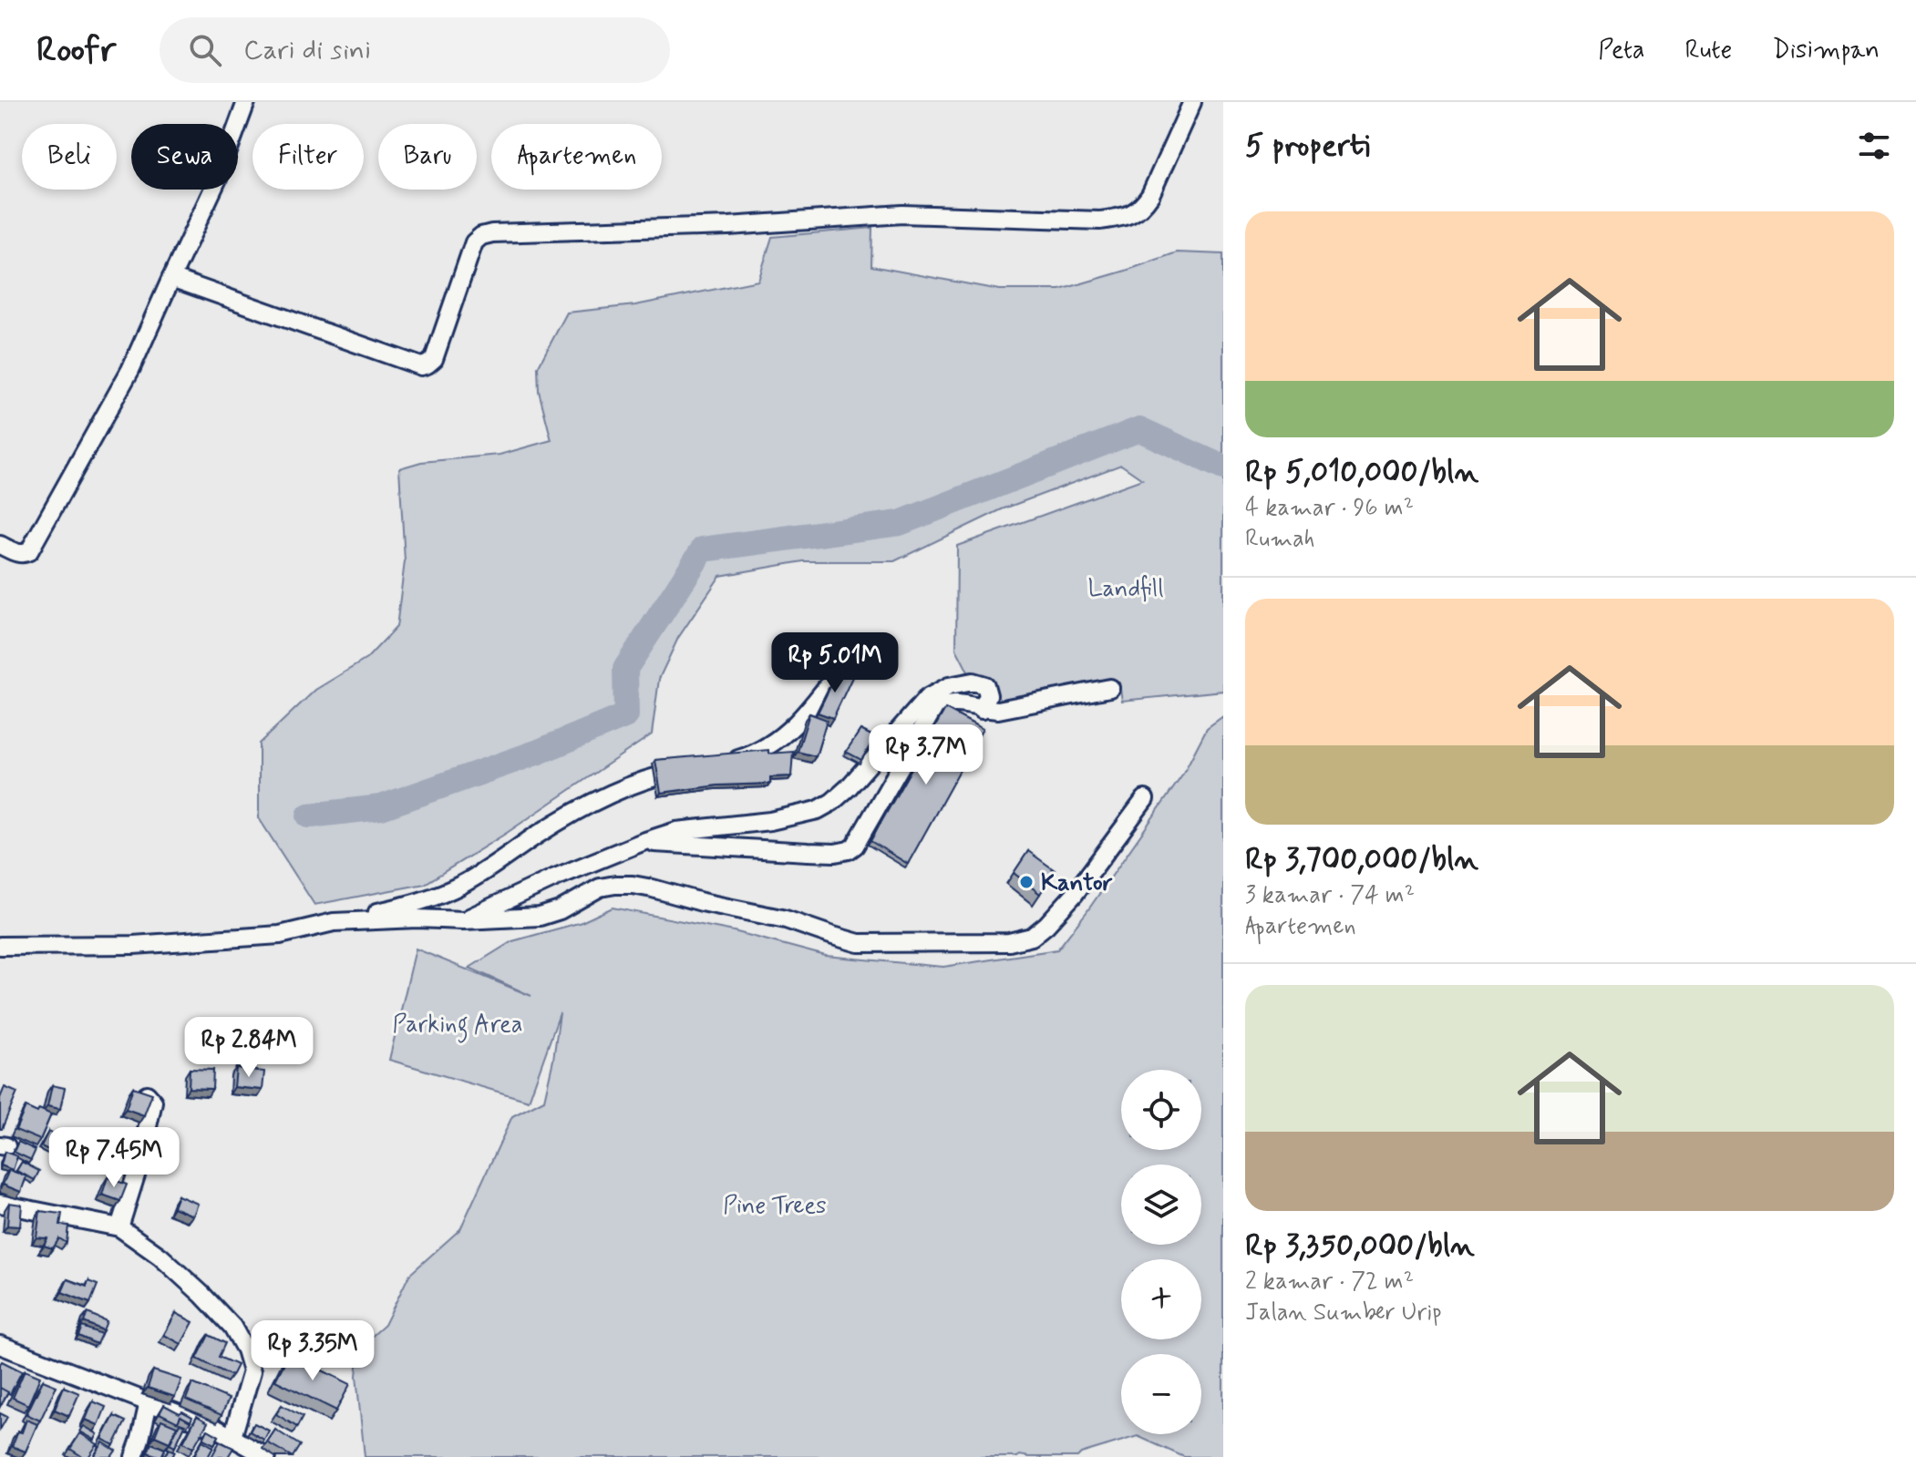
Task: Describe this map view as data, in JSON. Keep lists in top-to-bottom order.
{
  "parks": ["Landfill", "Parking Area", "Pine Trees"],
  "places": ["Kantor"],
  "page": {
    "header": "Roofr",
    "search": "Cari di sini",
    "nav": ["Peta", "Rute", "Disimpan"],
    "heading": "5 properti",
    "chip": [
      "Beli",
      "Sewa",
      "Filter",
      "Baru",
      "Apartemen"
    ],
    "list": [
      {
        "name": "Rp 5,010,000/bln",
        "note": "4 kamar · 96 m² · Rumah"
      },
      {
        "name": "Rp 3,700,000/bln",
        "note": "3 kamar · 74 m² · Apartemen"
      },
      {
        "name": "Rp 3,350,000/bln",
        "note": "2 kamar · 72 m² · Jalan Sumber Urip"
      }
    ],
    "price": [
      "Rp 5.01M",
      "Rp 3.7M",
      "Rp 2.84M",
      "Rp 7.45M",
      "Rp 3.35M"
    ],
    "map_buttons": ["+", "−"]
  }
}
